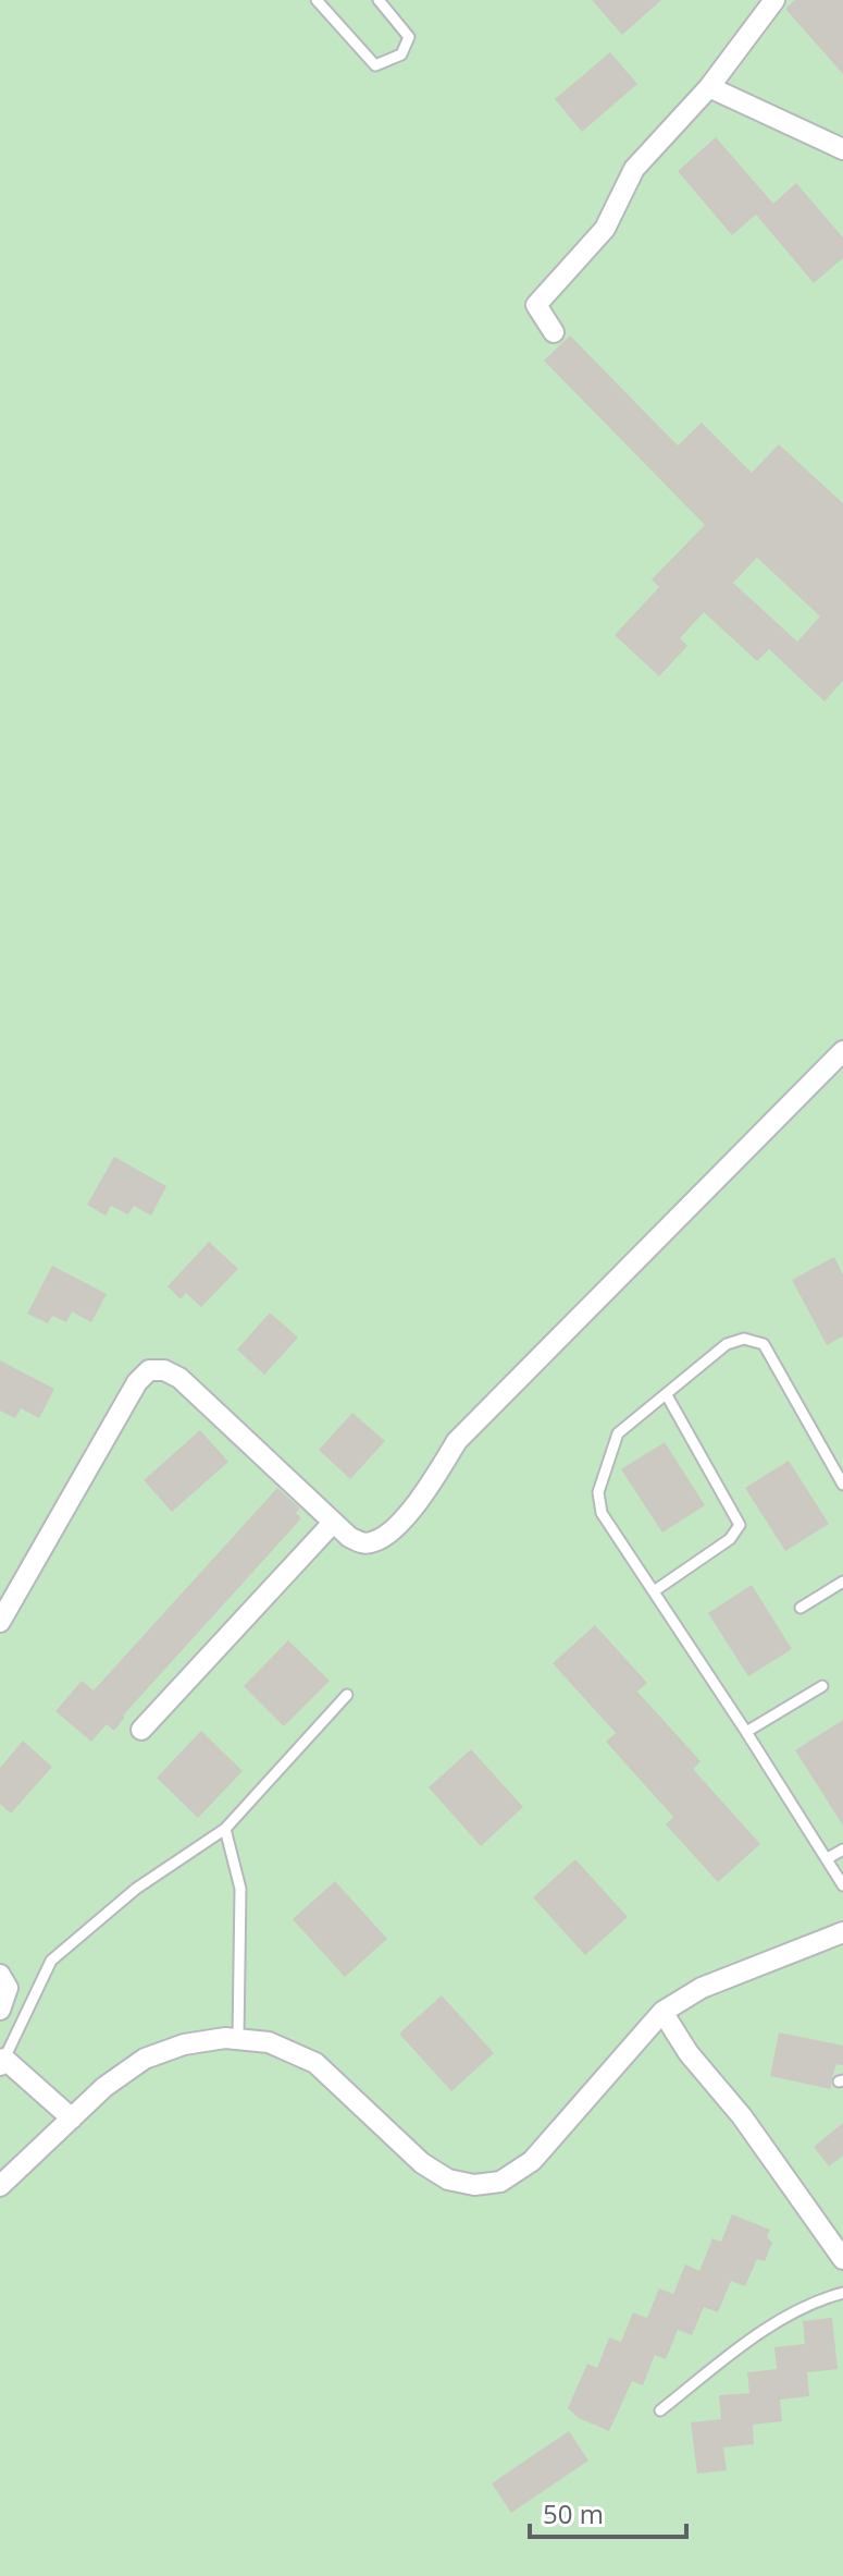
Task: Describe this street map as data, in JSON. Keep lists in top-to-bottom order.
{
  "scale_bar": "50 m"
}
